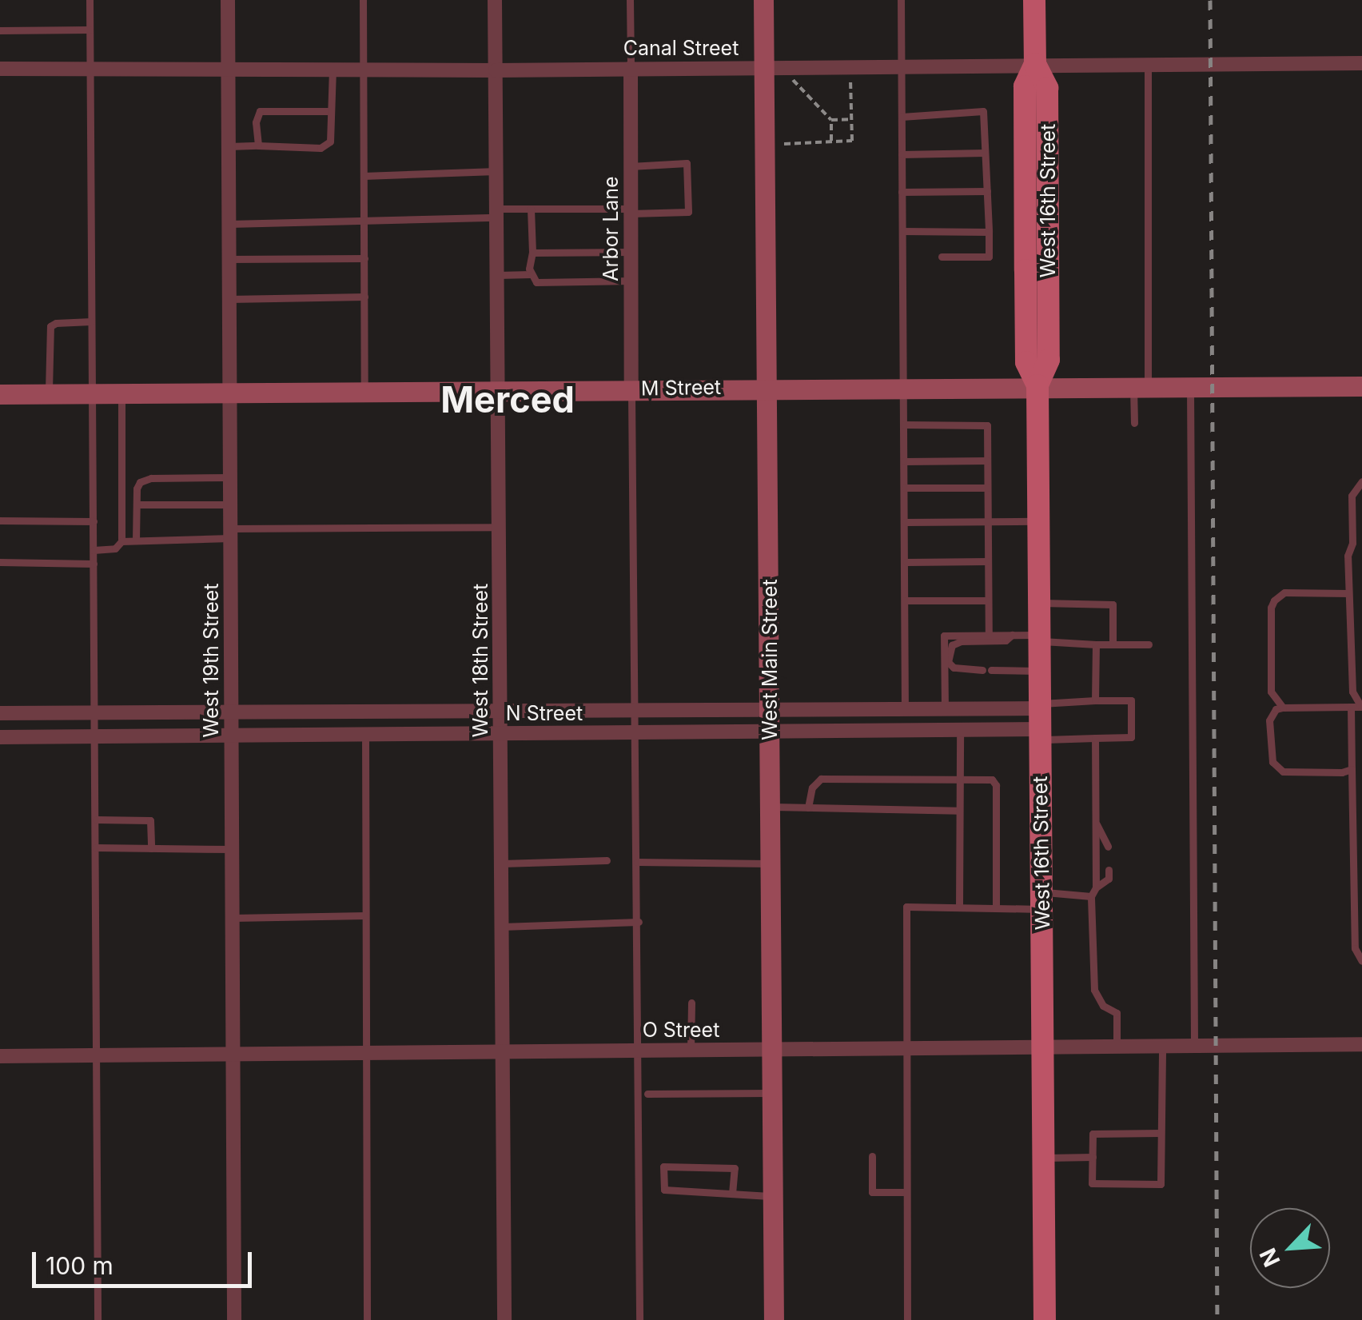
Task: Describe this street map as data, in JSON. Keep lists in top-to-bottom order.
{
  "streets": {
    "main road": ["West 16th Street"],
    "street": [
      "Canal Street",
      "Arbor Lane",
      "M Street",
      "West Main Street",
      "West 19th Street",
      "West 18th Street",
      "N Street",
      "O Street"
    ]
  },
  "crossings": [
    ["Canal Street", "West 16th Street"],
    ["Canal Street", "Arbor Lane"],
    ["Canal Street", "West Main Street"],
    ["Canal Street", "West 19th Street"],
    ["Canal Street", "West 18th Street"],
    ["West 16th Street", "M Street"],
    ["West 16th Street", "N Street"],
    ["West 16th Street", "O Street"],
    ["Arbor Lane", "M Street"],
    ["M Street", "West Main Street"],
    ["M Street", "West 19th Street"],
    ["M Street", "West 18th Street"],
    ["West Main Street", "N Street"],
    ["West Main Street", "O Street"],
    ["West 19th Street", "N Street"],
    ["West 19th Street", "O Street"],
    ["West 18th Street", "N Street"],
    ["West 18th Street", "O Street"]
  ],
  "districts": ["Merced"],
  "scale_bar": "100 m",
  "north": "bottom left"
}
